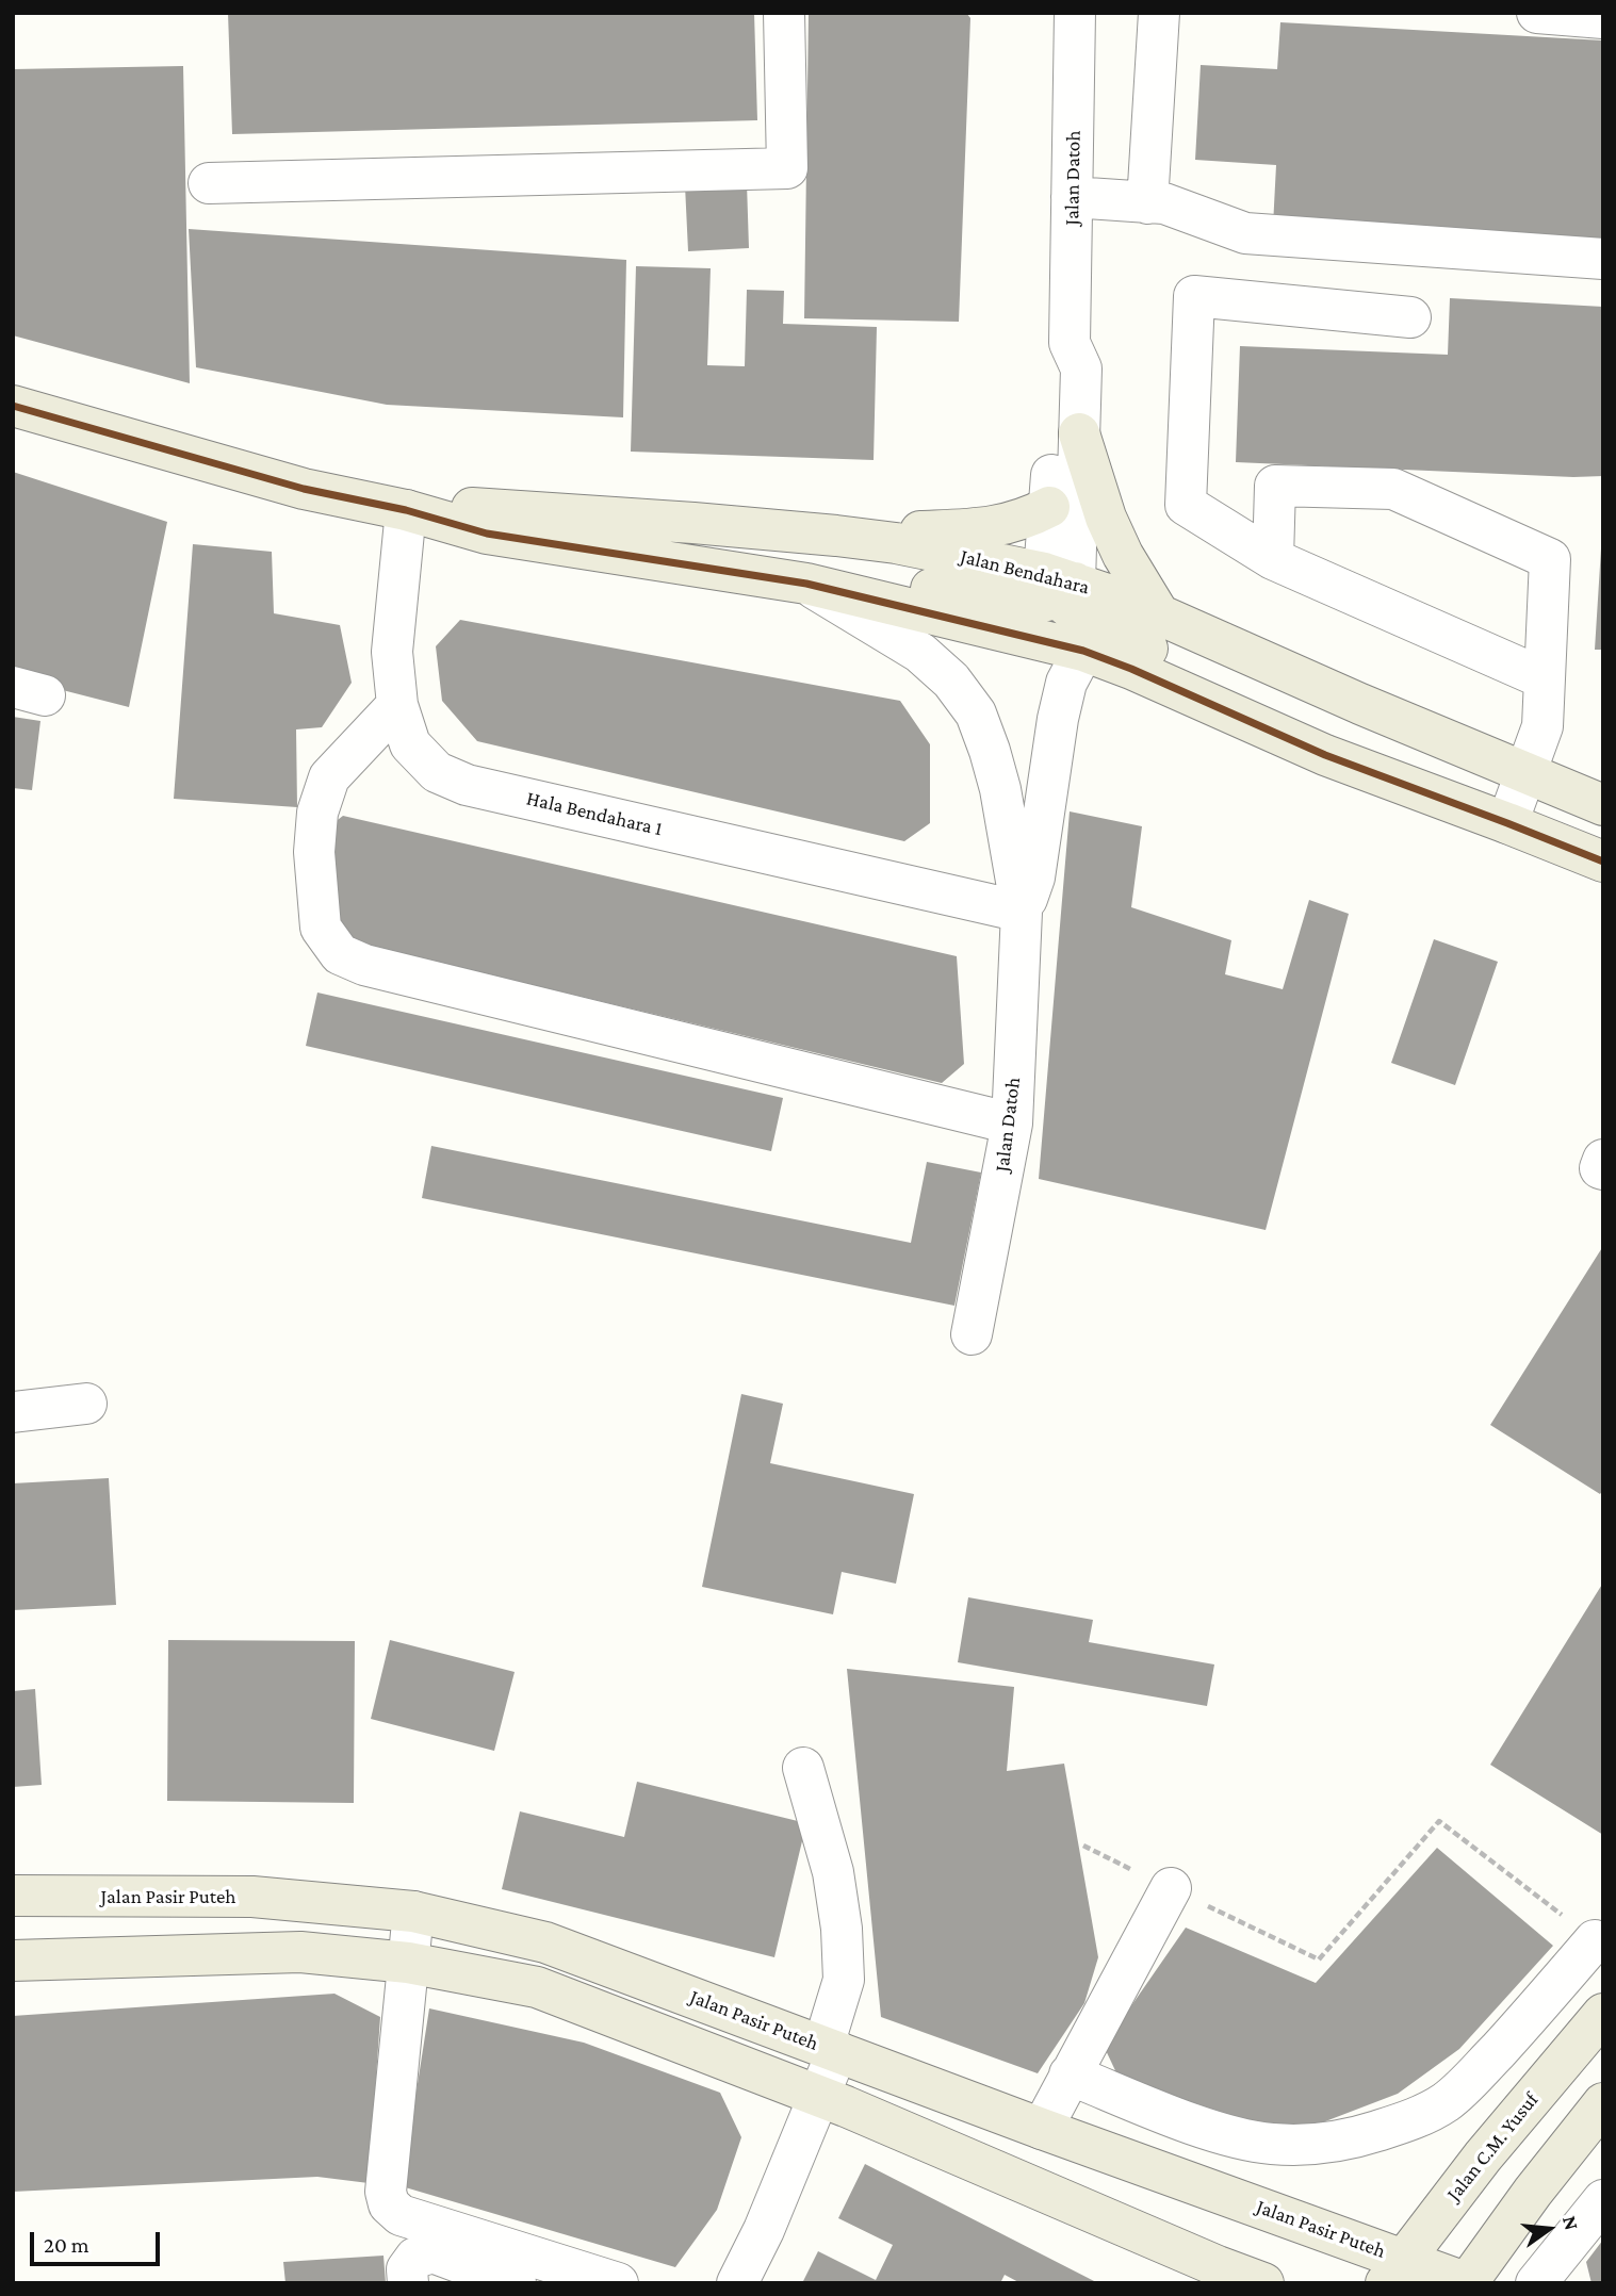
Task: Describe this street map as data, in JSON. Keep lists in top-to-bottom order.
{
  "streets": {
    "main road": ["Jalan Bendahara", "Jalan Pasir Puteh", "Jalan C.M. Yusuf"],
    "street": ["Jalan Datoh", "Hala Bendahara 1"]
  },
  "crossings": [
    ["Jalan Datoh", "Jalan Bendahara"],
    ["Jalan Datoh", "Hala Bendahara 1"],
    ["Jalan Bendahara", "Hala Bendahara 1"],
    ["Jalan Pasir Puteh", "Jalan C.M. Yusuf"]
  ],
  "scale_bar": "20 m",
  "north": "right"
}
